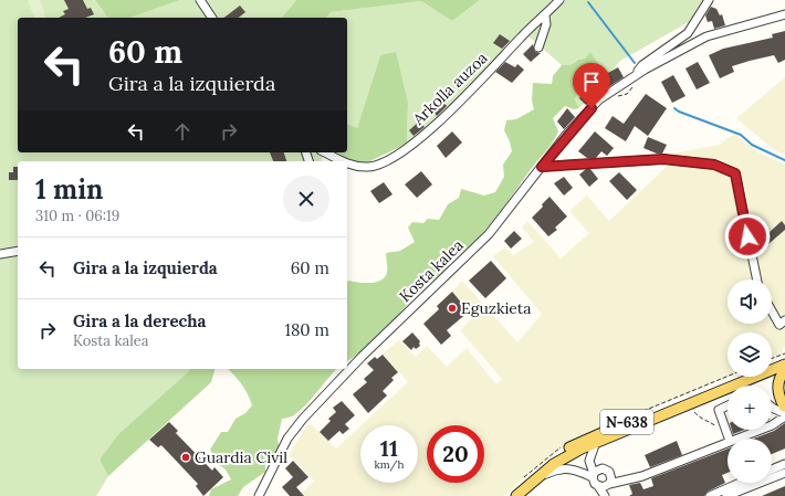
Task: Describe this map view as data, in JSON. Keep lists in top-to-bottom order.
{
  "streets": {
    "main road": ["N-638"],
    "street": ["Arkolla auzoa", "Kosta kalea"]
  },
  "places": ["Eguzkieta", "Guardia Civil"],
  "page": {
    "turn": ["60 m", "Gira a la izquierda"],
    "heading": ["1 min", "310 m · 06:19"],
    "list": [
      {
        "name": "Gira a la izquierda",
        "value": "60 m"
      },
      {
        "name": "Gira a la derecha",
        "note": "Kosta kalea",
        "value": "180 m"
      }
    ],
    "map_buttons": ["+", "−"],
    "speed": "11 km/h",
    "limit": "20"
  }
}
